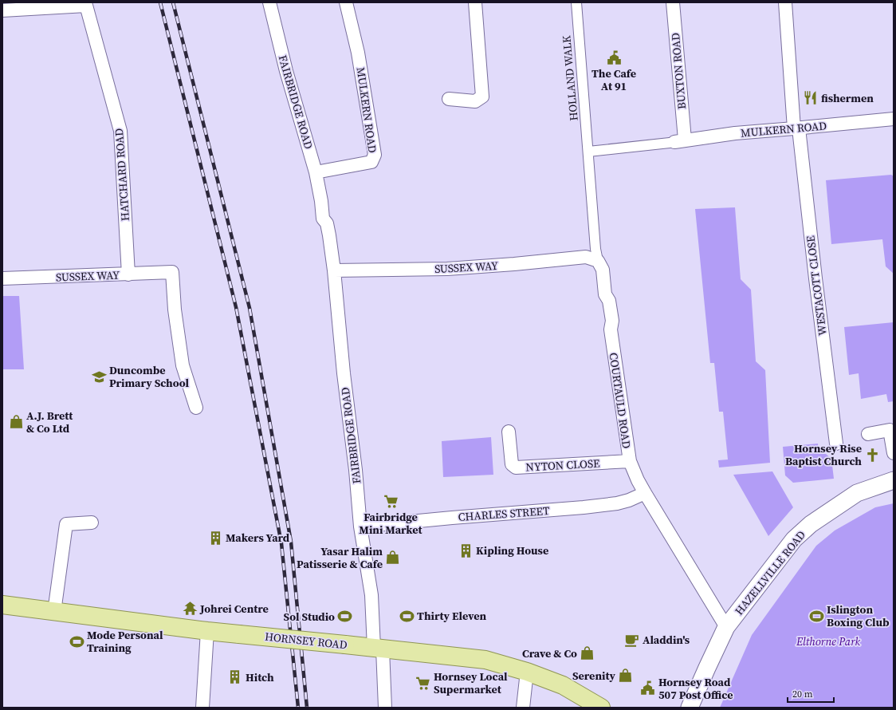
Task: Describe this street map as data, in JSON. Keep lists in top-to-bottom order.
{
  "streets": {
    "main road": ["HORNSEY ROAD"],
    "street": [
      "BUXTON ROAD",
      "HOLLAND WALK",
      "FAIRBRIDGE ROAD",
      "MULKERN ROAD",
      "HATCHARD ROAD",
      "SUSSEX WAY",
      "WESTACOTT CLOSE",
      "COURTAULD ROAD",
      "NYTON CLOSE",
      "CHARLES STREET",
      "HAZELLVILLE ROAD"
    ]
  },
  "crossings": [
    ["BUXTON ROAD", "MULKERN ROAD"],
    ["HOLLAND WALK", "MULKERN ROAD"],
    ["HOLLAND WALK", "COURTAULD ROAD"],
    ["FAIRBRIDGE ROAD", "MULKERN ROAD"],
    ["FAIRBRIDGE ROAD", "SUSSEX WAY"],
    ["FAIRBRIDGE ROAD", "CHARLES STREET"],
    ["FAIRBRIDGE ROAD", "HORNSEY ROAD"],
    ["MULKERN ROAD", "WESTACOTT CLOSE"],
    ["MULKERN ROAD", "COURTAULD ROAD"],
    ["HATCHARD ROAD", "SUSSEX WAY"],
    ["SUSSEX WAY", "COURTAULD ROAD"],
    ["COURTAULD ROAD", "NYTON CLOSE"],
    ["COURTAULD ROAD", "CHARLES STREET"],
    ["COURTAULD ROAD", "HAZELLVILLE ROAD"]
  ],
  "parks": ["Elthorne Park"],
  "places": {
    "public building": ["The Cafe At 91", "Hornsey Road 507 Post Office"],
    "restaurant": ["fishermen"],
    "school or university": ["Duncombe Primary School"],
    "shop": [
      "A.J. Brett & Co Ltd",
      "Yasar Halim Patisserie & Cafe",
      "Crave & Co",
      "Serenity"
    ],
    "church": ["Hornsey Rise Baptist Church"],
    "supermarket": ["Fairbridge Mini Market", "Hornsey Local Supermarket"],
    "building": ["Makers Yard", "Kipling House", "Hitch"],
    "temple": ["Johrei Centre"],
    "sports": [
      "Thirty Eleven",
      "Islington Boxing Club",
      "Sol Studio",
      "Mode Personal Training"
    ],
    "cafe": ["Aladdin's"]
  },
  "scale_bar": "20 m"
}
